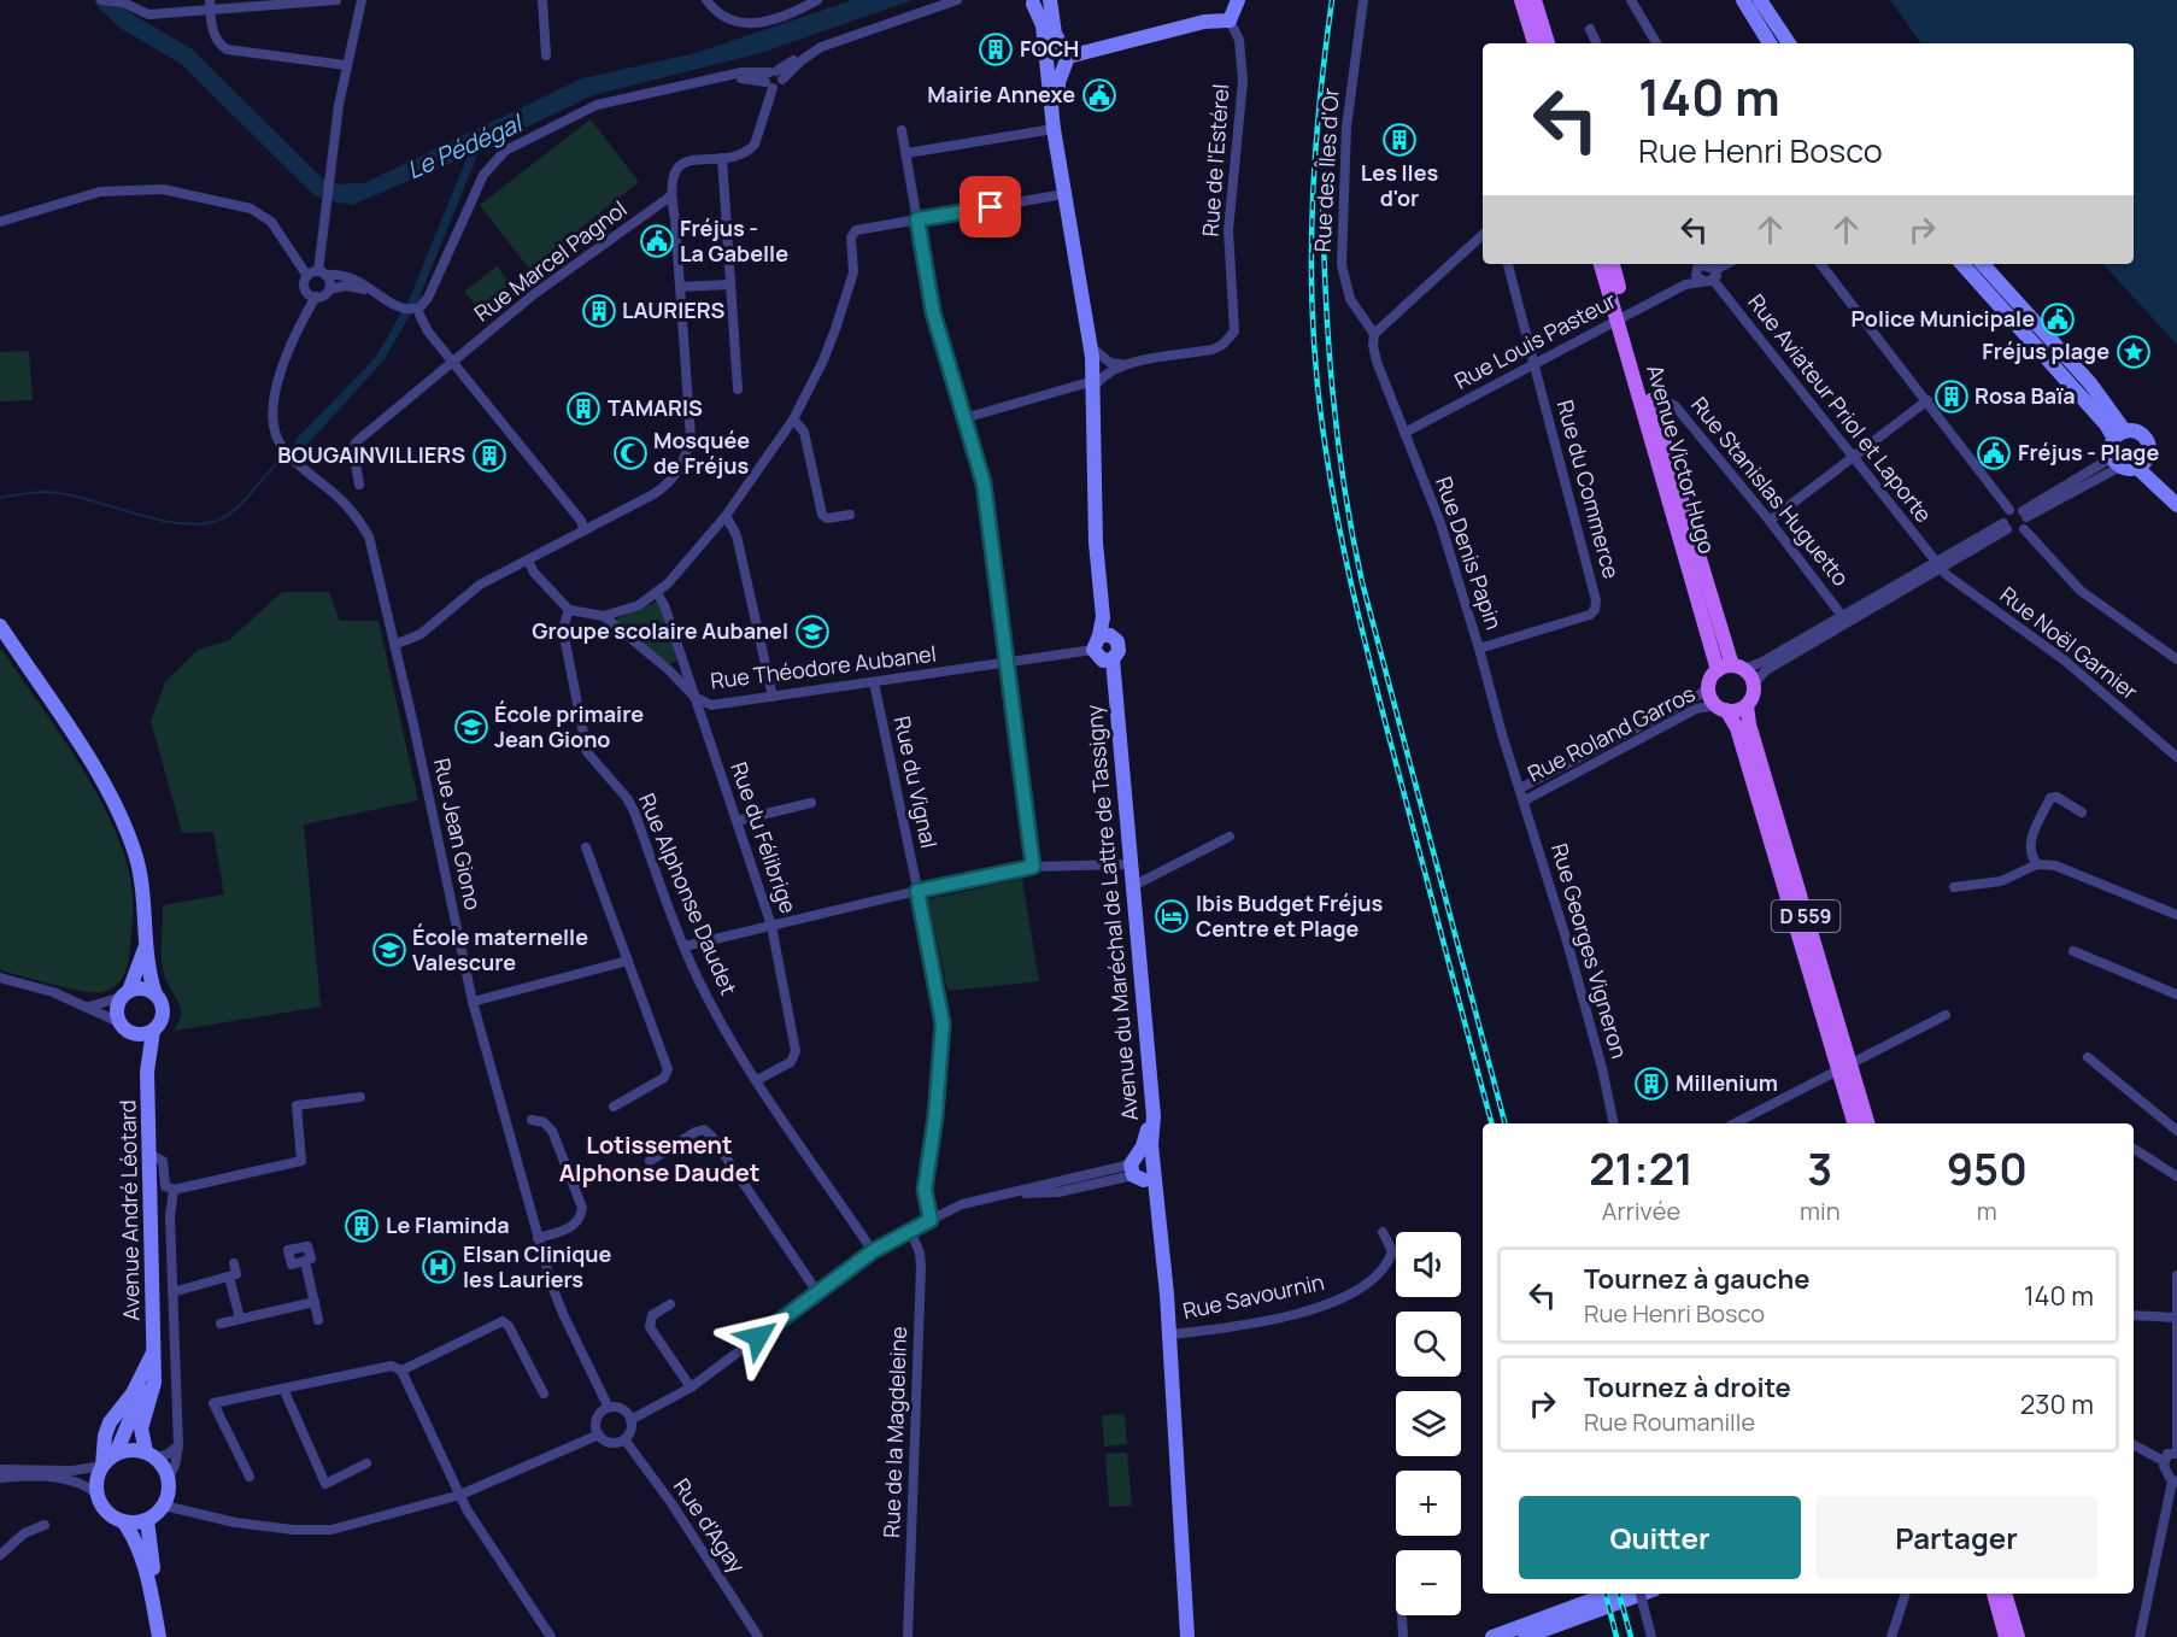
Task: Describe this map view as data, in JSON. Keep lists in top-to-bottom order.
{
  "streets": {
    "main road": [
      "Avenue Victor Hugo",
      "Avenue du Maréchal de Lattre de Tassigny",
      "D 559",
      "Avenue André Léotard"
    ],
    "street": [
      "Rue de l'Estérel",
      "Rue des Îles d'Or",
      "Rue Marcel Pagnol",
      "Rue Louis Pasteur",
      "Rue Aviateur Priol et Laporte",
      "Rue du Commerce",
      "Rue Stanislas Huguetto",
      "Rue Denis Papin",
      "Rue Noël Garnier",
      "Rue Théodore Aubanel",
      "Rue Roland Garros",
      "Rue du Vignal",
      "Rue Jean Giono",
      "Rue du Félibrige",
      "Rue Alphonse Daudet",
      "Rue Georges Vigneron",
      "Rue Savournin",
      "Rue de la Magdeleine",
      "Rue d'Agay"
    ]
  },
  "crossings": [
    ["Rue des Îles d'Or", "Rue Denis Papin"],
    ["Rue Louis Pasteur", "Rue Aviateur Priol et Laporte"],
    ["Rue Louis Pasteur", "Avenue Victor Hugo"],
    ["Rue Louis Pasteur", "Rue du Commerce"],
    ["Rue Louis Pasteur", "Rue Denis Papin"],
    ["Rue Aviateur Priol et Laporte", "Rue Noël Garnier"],
    ["Avenue Victor Hugo", "Rue Stanislas Huguetto"],
    ["Avenue Victor Hugo", "Rue Roland Garros"],
    ["Avenue Victor Hugo", "D 559"],
    ["Rue du Commerce", "Rue Denis Papin"],
    ["Rue Denis Papin", "Rue Roland Garros"],
    ["Rue Denis Papin", "Rue Georges Vigneron"],
    ["Rue Théodore Aubanel", "Rue du Vignal"],
    ["Rue Théodore Aubanel", "Rue du Félibrige"],
    ["Rue Théodore Aubanel", "Avenue du Maréchal de Lattre de Tassigny"],
    ["Rue Roland Garros", "D 559"],
    ["Rue Roland Garros", "Rue Georges Vigneron"],
    ["Rue Jean Giono", "Rue d'Agay"],
    ["Rue du Félibrige", "Rue Alphonse Daudet"],
    ["Avenue du Maréchal de Lattre de Tassigny", "Rue Savournin"]
  ],
  "districts": ["Lotissement Alphonse Daudet"],
  "water": ["Le Pédégal"],
  "places": {
    "building": [
      "FOCH",
      "Les Iles d'or",
      "LAURIERS",
      "Rosa Baïa",
      "TAMARIS",
      "BOUGAINVILLIERS",
      "Millenium",
      "Le Flaminda"
    ],
    "public building": [
      "Mairie Annexe",
      "Fréjus - La Gabelle",
      "Police Municipale",
      "Fréjus - Plage"
    ],
    "place": ["Fréjus plage"],
    "mosque": ["Mosquée de Fréjus"],
    "school or university": ["Groupe scolaire Aubanel", "École primaire Jean Giono", "École maternelle Valescure"],
    "hotel": ["Ibis Budget Fréjus Centre et Plage"],
    "hospital": ["Elsan Clinique les Lauriers"]
  },
  "page": {
    "turn": ["140 m", "Rue Henri Bosco"],
    "eta": [
      "21:21",
      "Arrivée",
      "3",
      "min",
      "950",
      "m"
    ],
    "map_buttons": ["+", "−"],
    "list": [
      {
        "name": "Tournez à gauche",
        "note": "Rue Henri Bosco",
        "value": "140 m"
      },
      {
        "name": "Tournez à droite",
        "note": "Rue Roumanille",
        "value": "230 m"
      }
    ],
    "buttons": ["Quitter", "Partager"]
  }
}
